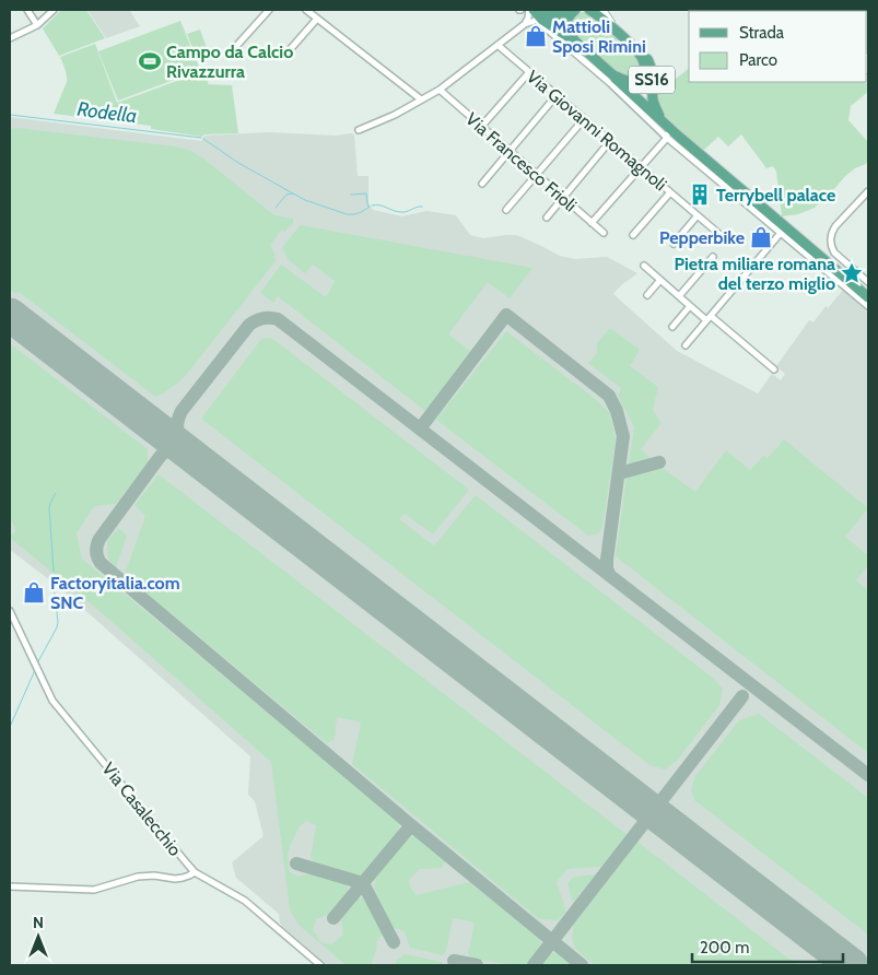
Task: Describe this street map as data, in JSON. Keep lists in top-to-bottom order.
{
  "streets": {
    "main road": ["SS16"],
    "street": ["Via Giovanni Romagnoli", "Via Francesco Frioli", "Via Casalecchio"]
  },
  "water": ["Rodella"],
  "places": {
    "shop": ["Mattioli Sposi Rimini", "Pepperbike", "Factoryitalia.com SNC"],
    "sports": ["Campo da Calcio Rivazzurra"],
    "building": ["Terrybell palace"],
    "place": ["Pietra miliare romana del terzo miglio"]
  },
  "legend": ["Strada", "Parco"],
  "scale_bar": "200 m",
  "north": "top"
}
